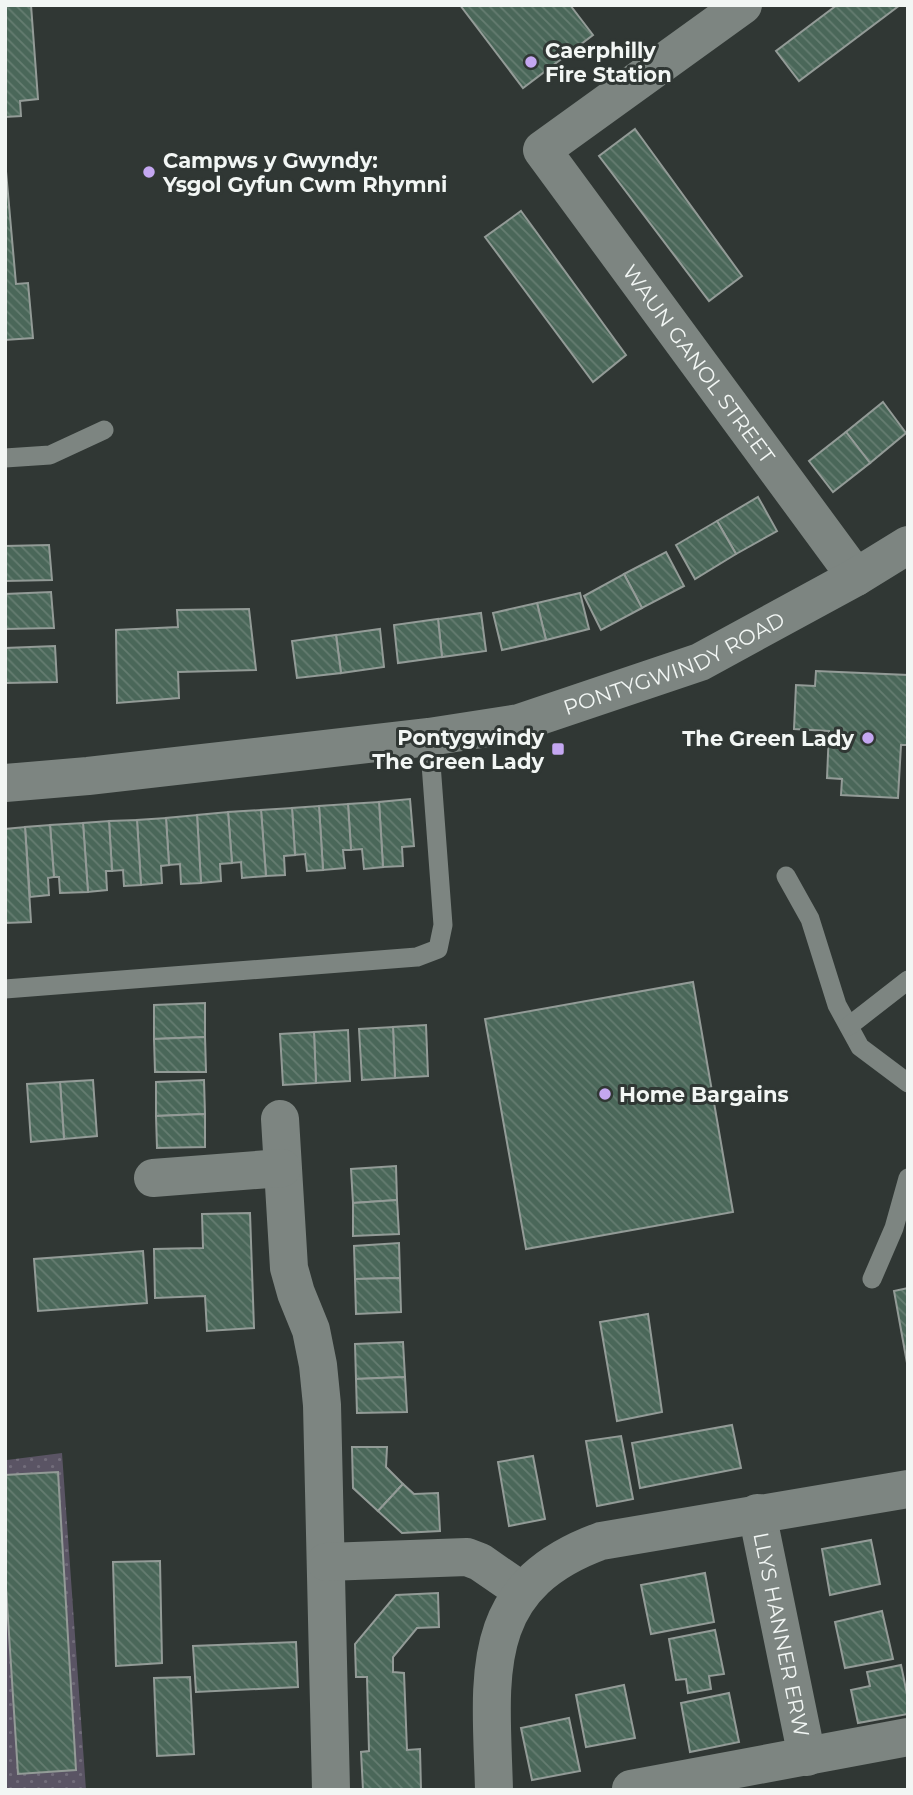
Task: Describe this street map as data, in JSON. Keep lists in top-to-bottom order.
{
  "streets": {
    "street": ["WAUN GANOL STREET", "PONTYGWINDY ROAD", "LLYS HANNER ERW"]
  },
  "crossings": [
    ["WAUN GANOL STREET", "PONTYGWINDY ROAD"]
  ],
  "places": {
    "other": [
      "Caerphilly Fire Station",
      "Campws y Gwyndy: Ysgol Gyfun Cwm Rhymni",
      "The Green Lady",
      "Home Bargains"
    ],
    "transit": ["Pontygwindy The Green Lady"]
  }
}
